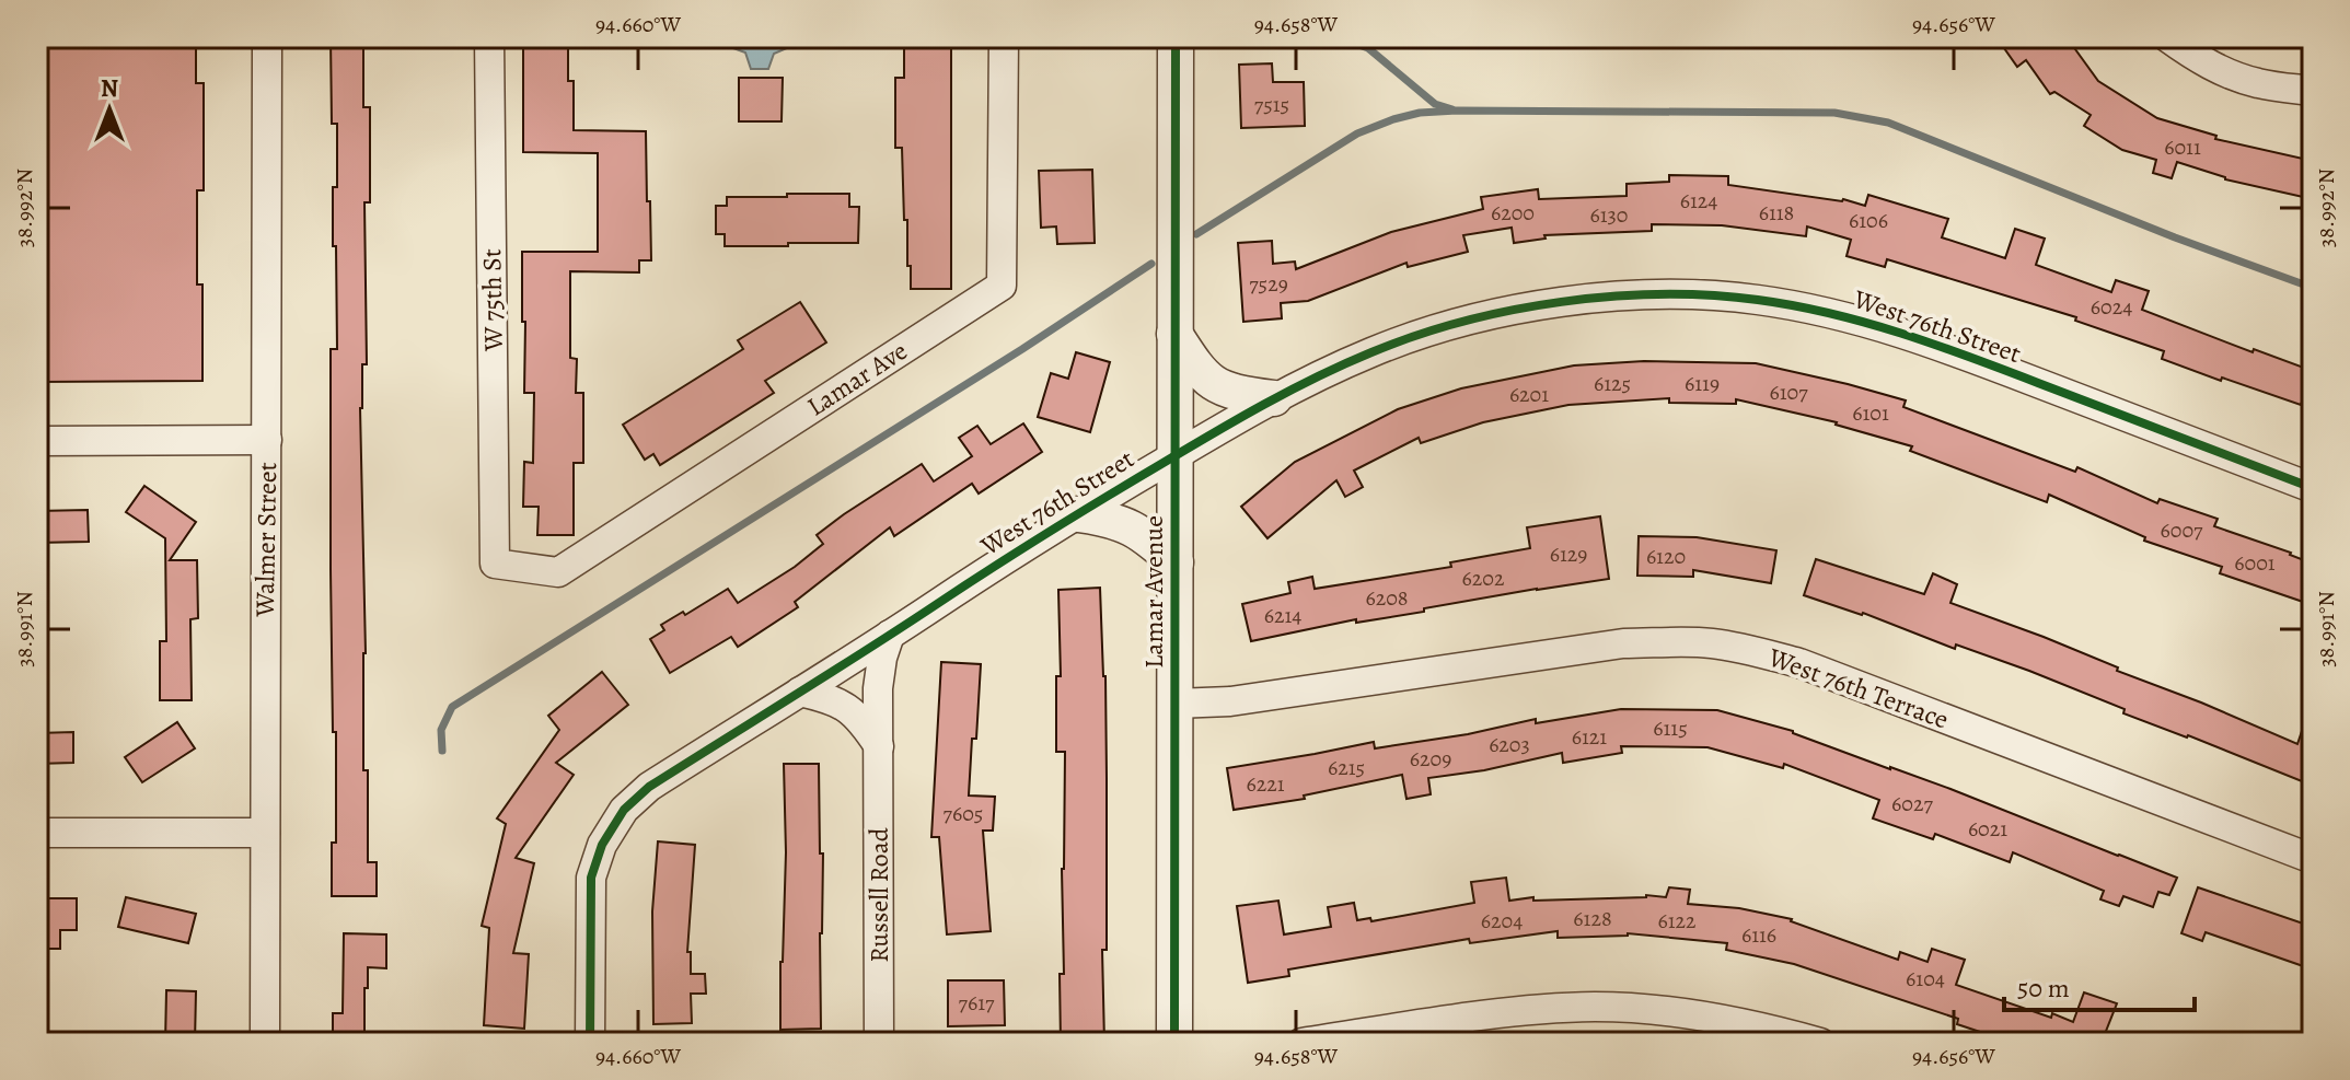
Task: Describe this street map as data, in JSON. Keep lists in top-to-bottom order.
{
  "streets": {
    "street": [
      "W 75th St",
      "West 76th Street",
      "Lamar Ave",
      "Walmer Street",
      "Lamar Avenue",
      "West 76th Terrace",
      "Russell Road"
    ]
  },
  "crossings": [
    ["W 75th St", "Lamar Ave"],
    ["West 76th Street", "Lamar Avenue"],
    ["West 76th Street", "Russell Road"],
    ["Lamar Avenue", "West 76th Terrace"]
  ],
  "house_numbers": [
    "7515",
    "6011",
    "6124",
    "6200",
    "6118",
    "6130",
    "6106",
    "7529",
    "6024",
    "6125",
    "6119",
    "6107",
    "6201",
    "6101",
    "6007",
    "6129",
    "6120",
    "6001",
    "6202",
    "6208",
    "6214",
    "6115",
    "6121",
    "6203",
    "6209",
    "6215",
    "6221",
    "6027",
    "7605",
    "6021",
    "6128",
    "6204",
    "6122",
    "6116",
    "6104",
    "7617"
  ],
  "scale_bar": "50 m",
  "north": "top",
  "coordinates": [
    "94.660°W",
    "94.658°W",
    "94.656°W",
    "38.992°N",
    "38.991°N"
  ]
}
